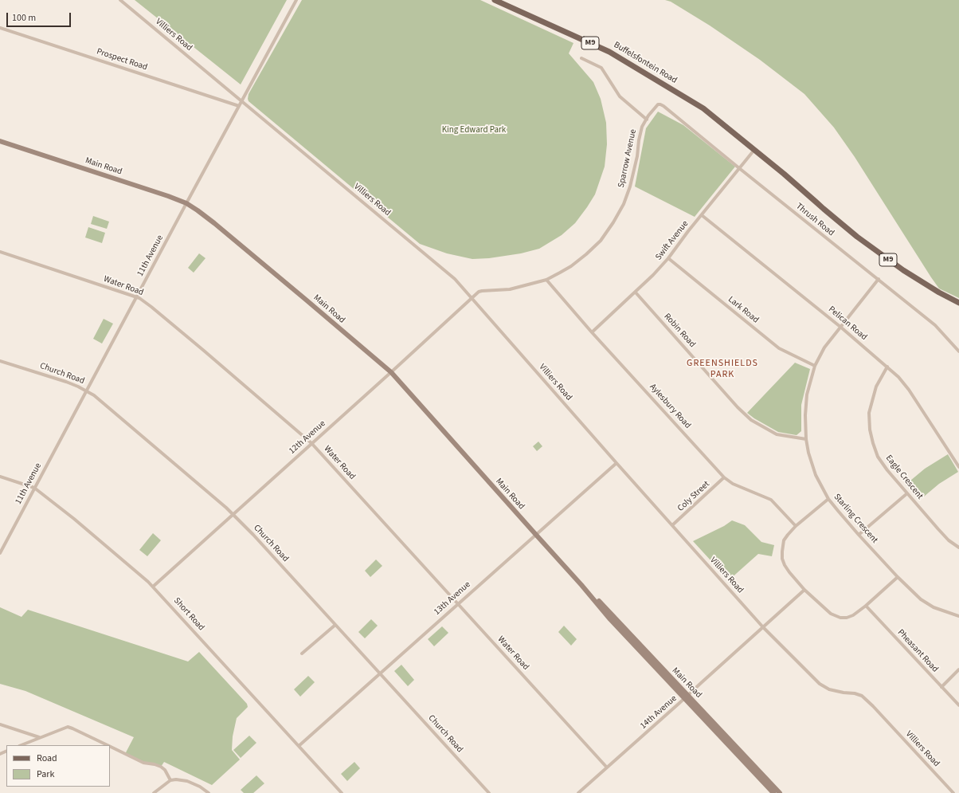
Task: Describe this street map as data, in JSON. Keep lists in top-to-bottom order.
{
  "streets": {
    "main road": ["M9", "Buffelsfontein Road", "Main Road"],
    "street": [
      "Villiers Road",
      "Prospect Road",
      "Sparrow Avenue",
      "Thrush Road",
      "Swift Avenue",
      "11th Avenue",
      "Water Road",
      "Lark Road",
      "Pelican Road",
      "Robin Road",
      "Church Road",
      "Aylesbury Road",
      "12th Avenue",
      "Eagle Crescent",
      "Coly Street",
      "Starling Crescent",
      "13th Avenue",
      "Short Road",
      "Pheasant Road",
      "14th Avenue"
    ]
  },
  "crossings": [
    ["Villiers Road", "Sparrow Avenue"],
    ["Villiers Road", "11th Avenue"],
    ["Villiers Road", "12th Avenue"],
    ["Villiers Road", "Coly Street"],
    ["Villiers Road", "13th Avenue"],
    ["Villiers Road", "14th Avenue"],
    ["Prospect Road", "11th Avenue"],
    ["Buffelsfontein Road", "Swift Avenue"],
    ["Sparrow Avenue", "Thrush Road"],
    ["Sparrow Avenue", "Aylesbury Road"],
    ["Sparrow Avenue", "12th Avenue"],
    ["Main Road", "11th Avenue"],
    ["Main Road", "12th Avenue"],
    ["Main Road", "13th Avenue"],
    ["Main Road", "14th Avenue"],
    ["Thrush Road", "Swift Avenue"],
    ["Thrush Road", "Starling Crescent"],
    ["Swift Avenue", "Lark Road"],
    ["Swift Avenue", "Pelican Road"],
    ["Swift Avenue", "Robin Road"],
    ["Swift Avenue", "Aylesbury Road"],
    ["11th Avenue", "Water Road"],
    ["11th Avenue", "Church Road"],
    ["11th Avenue", "Short Road"],
    ["Water Road", "12th Avenue"],
    ["Water Road", "13th Avenue"],
    ["Water Road", "14th Avenue"],
    ["Lark Road", "Starling Crescent"],
    ["Pelican Road", "Eagle Crescent"],
    ["Pelican Road", "Starling Crescent"],
    ["Robin Road", "Starling Crescent"],
    ["Church Road", "12th Avenue"],
    ["Church Road", "13th Avenue"],
    ["Aylesbury Road", "Coly Street"],
    ["12th Avenue", "Short Road"],
    ["13th Avenue", "Short Road"]
  ],
  "districts": ["GREENSHIELDS PARK"],
  "parks": ["King Edward Park"],
  "legend": ["Road", "Park"],
  "scale_bar": "100 m"
}
